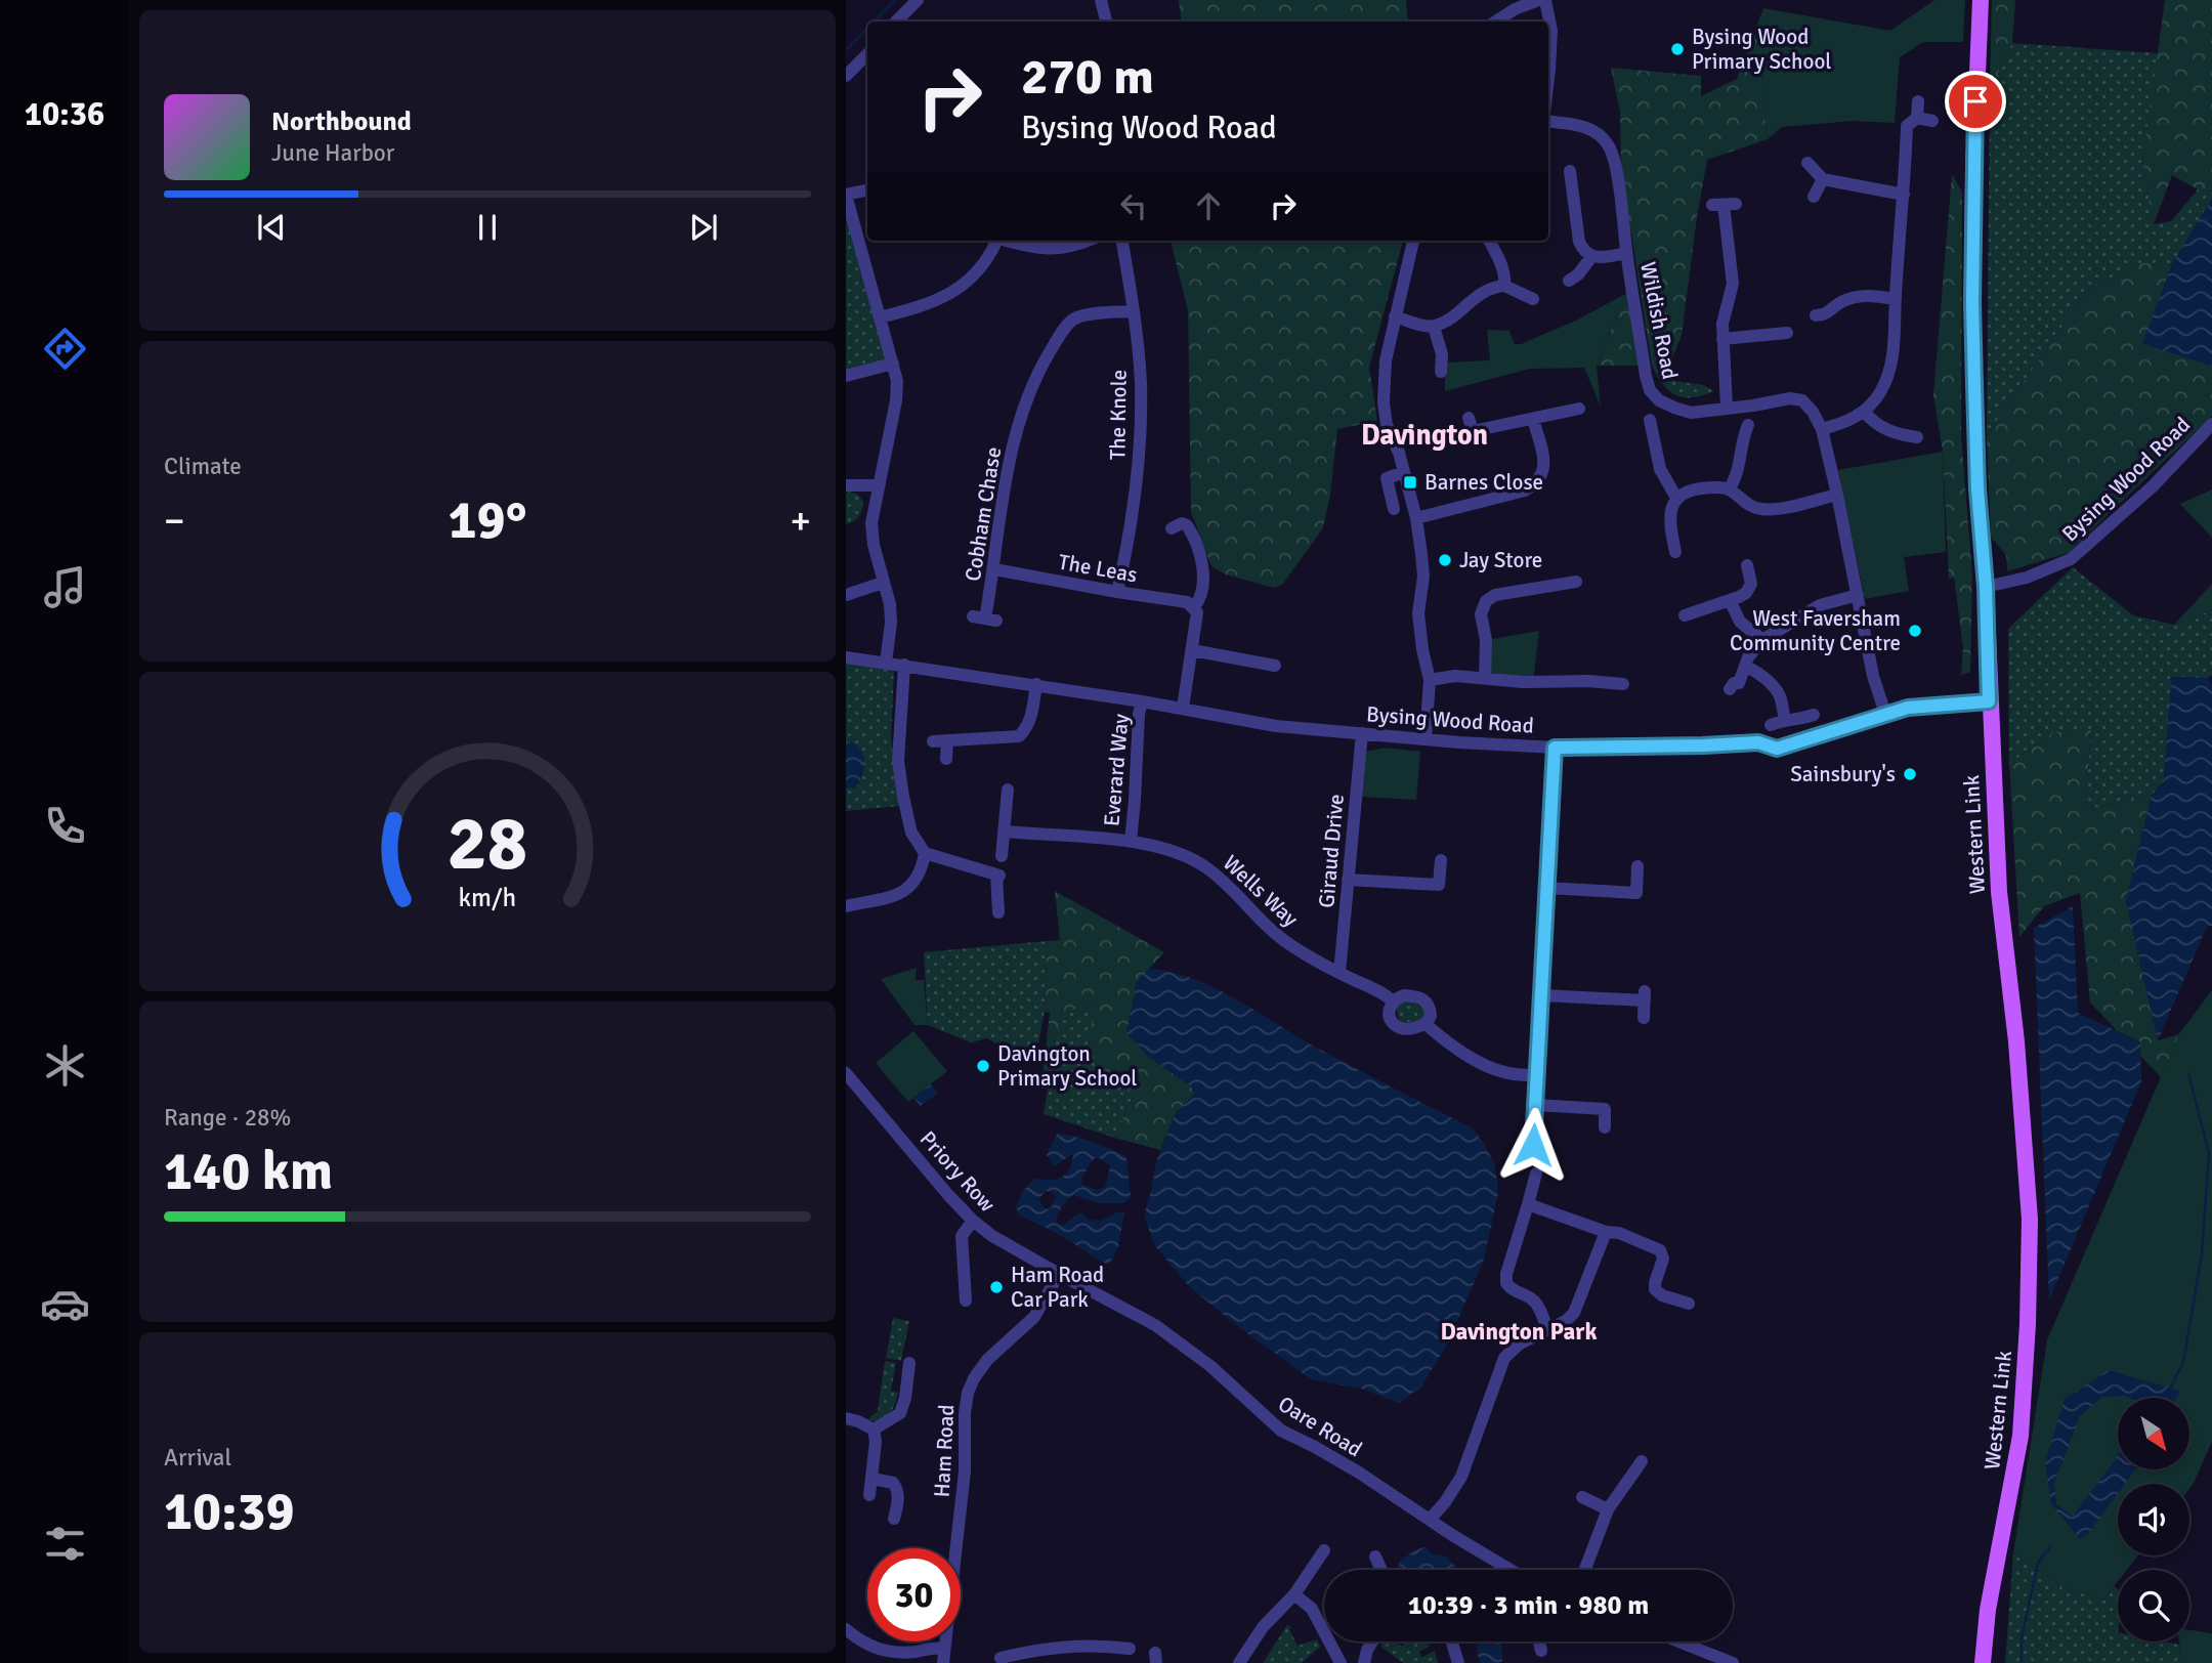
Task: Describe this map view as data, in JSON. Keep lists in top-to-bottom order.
{
  "streets": {
    "main road": ["Western Link"],
    "street": [
      "Wildish Road",
      "The Knole",
      "Bysing Wood Road",
      "Cobham Chase",
      "The Leas",
      "Everard Way",
      "Giraud Drive",
      "Wells Way",
      "Priory Row",
      "Oare Road",
      "Ham Road"
    ]
  },
  "crossings": [
    ["Wildish Road", "Bysing Wood Road"],
    ["The Knole", "Cobham Chase"],
    ["The Knole", "The Leas"],
    ["Bysing Wood Road", "Everard Way"],
    ["Bysing Wood Road", "Western Link"],
    ["Bysing Wood Road", "Giraud Drive"],
    ["Cobham Chase", "The Leas"],
    ["Everard Way", "Wells Way"],
    ["Giraud Drive", "Wells Way"],
    ["Priory Row", "Oare Road"],
    ["Priory Row", "Ham Road"],
    ["Oare Road", "Ham Road"]
  ],
  "districts": ["Davington", "Davington Park"],
  "places": {
    "other": [
      "Bysing Wood Primary School",
      "Jay Store",
      "West Faversham Community Centre",
      "Sainsbury's",
      "Davington Primary School",
      "Ham Road Car Park"
    ],
    "transit": ["Barnes Close"]
  },
  "north": "bottom right",
  "page": {
    "tabs": "10:36",
    "turn": ["270 m", "Bysing Wood Road"],
    "song": ["Northbound", "June Harbor"],
    "tile": [
      "Climate",
      ["Range · 28%", "140 km"],
      ["Arrival", "10:39"]
    ],
    "heat": ["−", "19°", "+"],
    "limit": "30",
    "trip": "10:39 · 3 min · 980 m",
    "gauge": ["28", "km/h"]
  }
}
